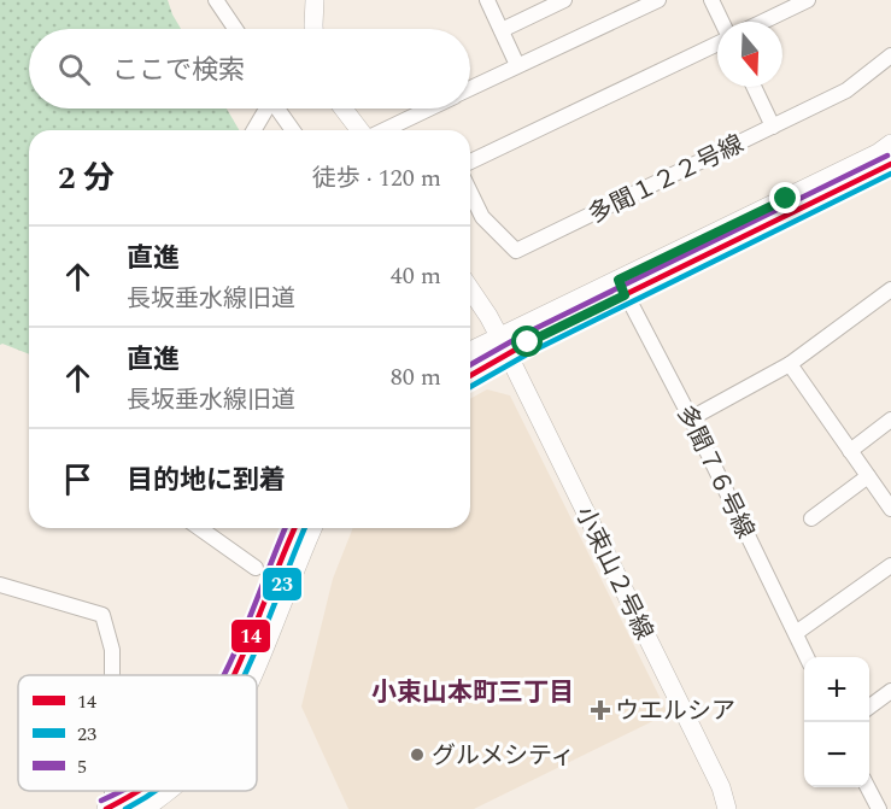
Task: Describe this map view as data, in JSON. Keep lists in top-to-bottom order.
{
  "streets": {
    "street": ["多聞１２２号線", "多聞７６号線", "小束山２号線"]
  },
  "districts": ["小束山本町三丁目"],
  "places": {
    "health": ["ウエルシア"],
    "other": ["グルメシティ"]
  },
  "lines": ["transit line 5", "transit line 14", "transit line 23"],
  "legend": ["14", "23", "5"],
  "north": "bottom",
  "page": {
    "search": "ここで検索",
    "heading": ["2 分", "徒歩 · 120 m"],
    "list": [
      ["直進", "長坂垂水線旧道", "40 m"],
      ["直進", "長坂垂水線旧道", "80 m"],
      "目的地に到着"
    ],
    "map_buttons": ["+", "−"]
  }
}
